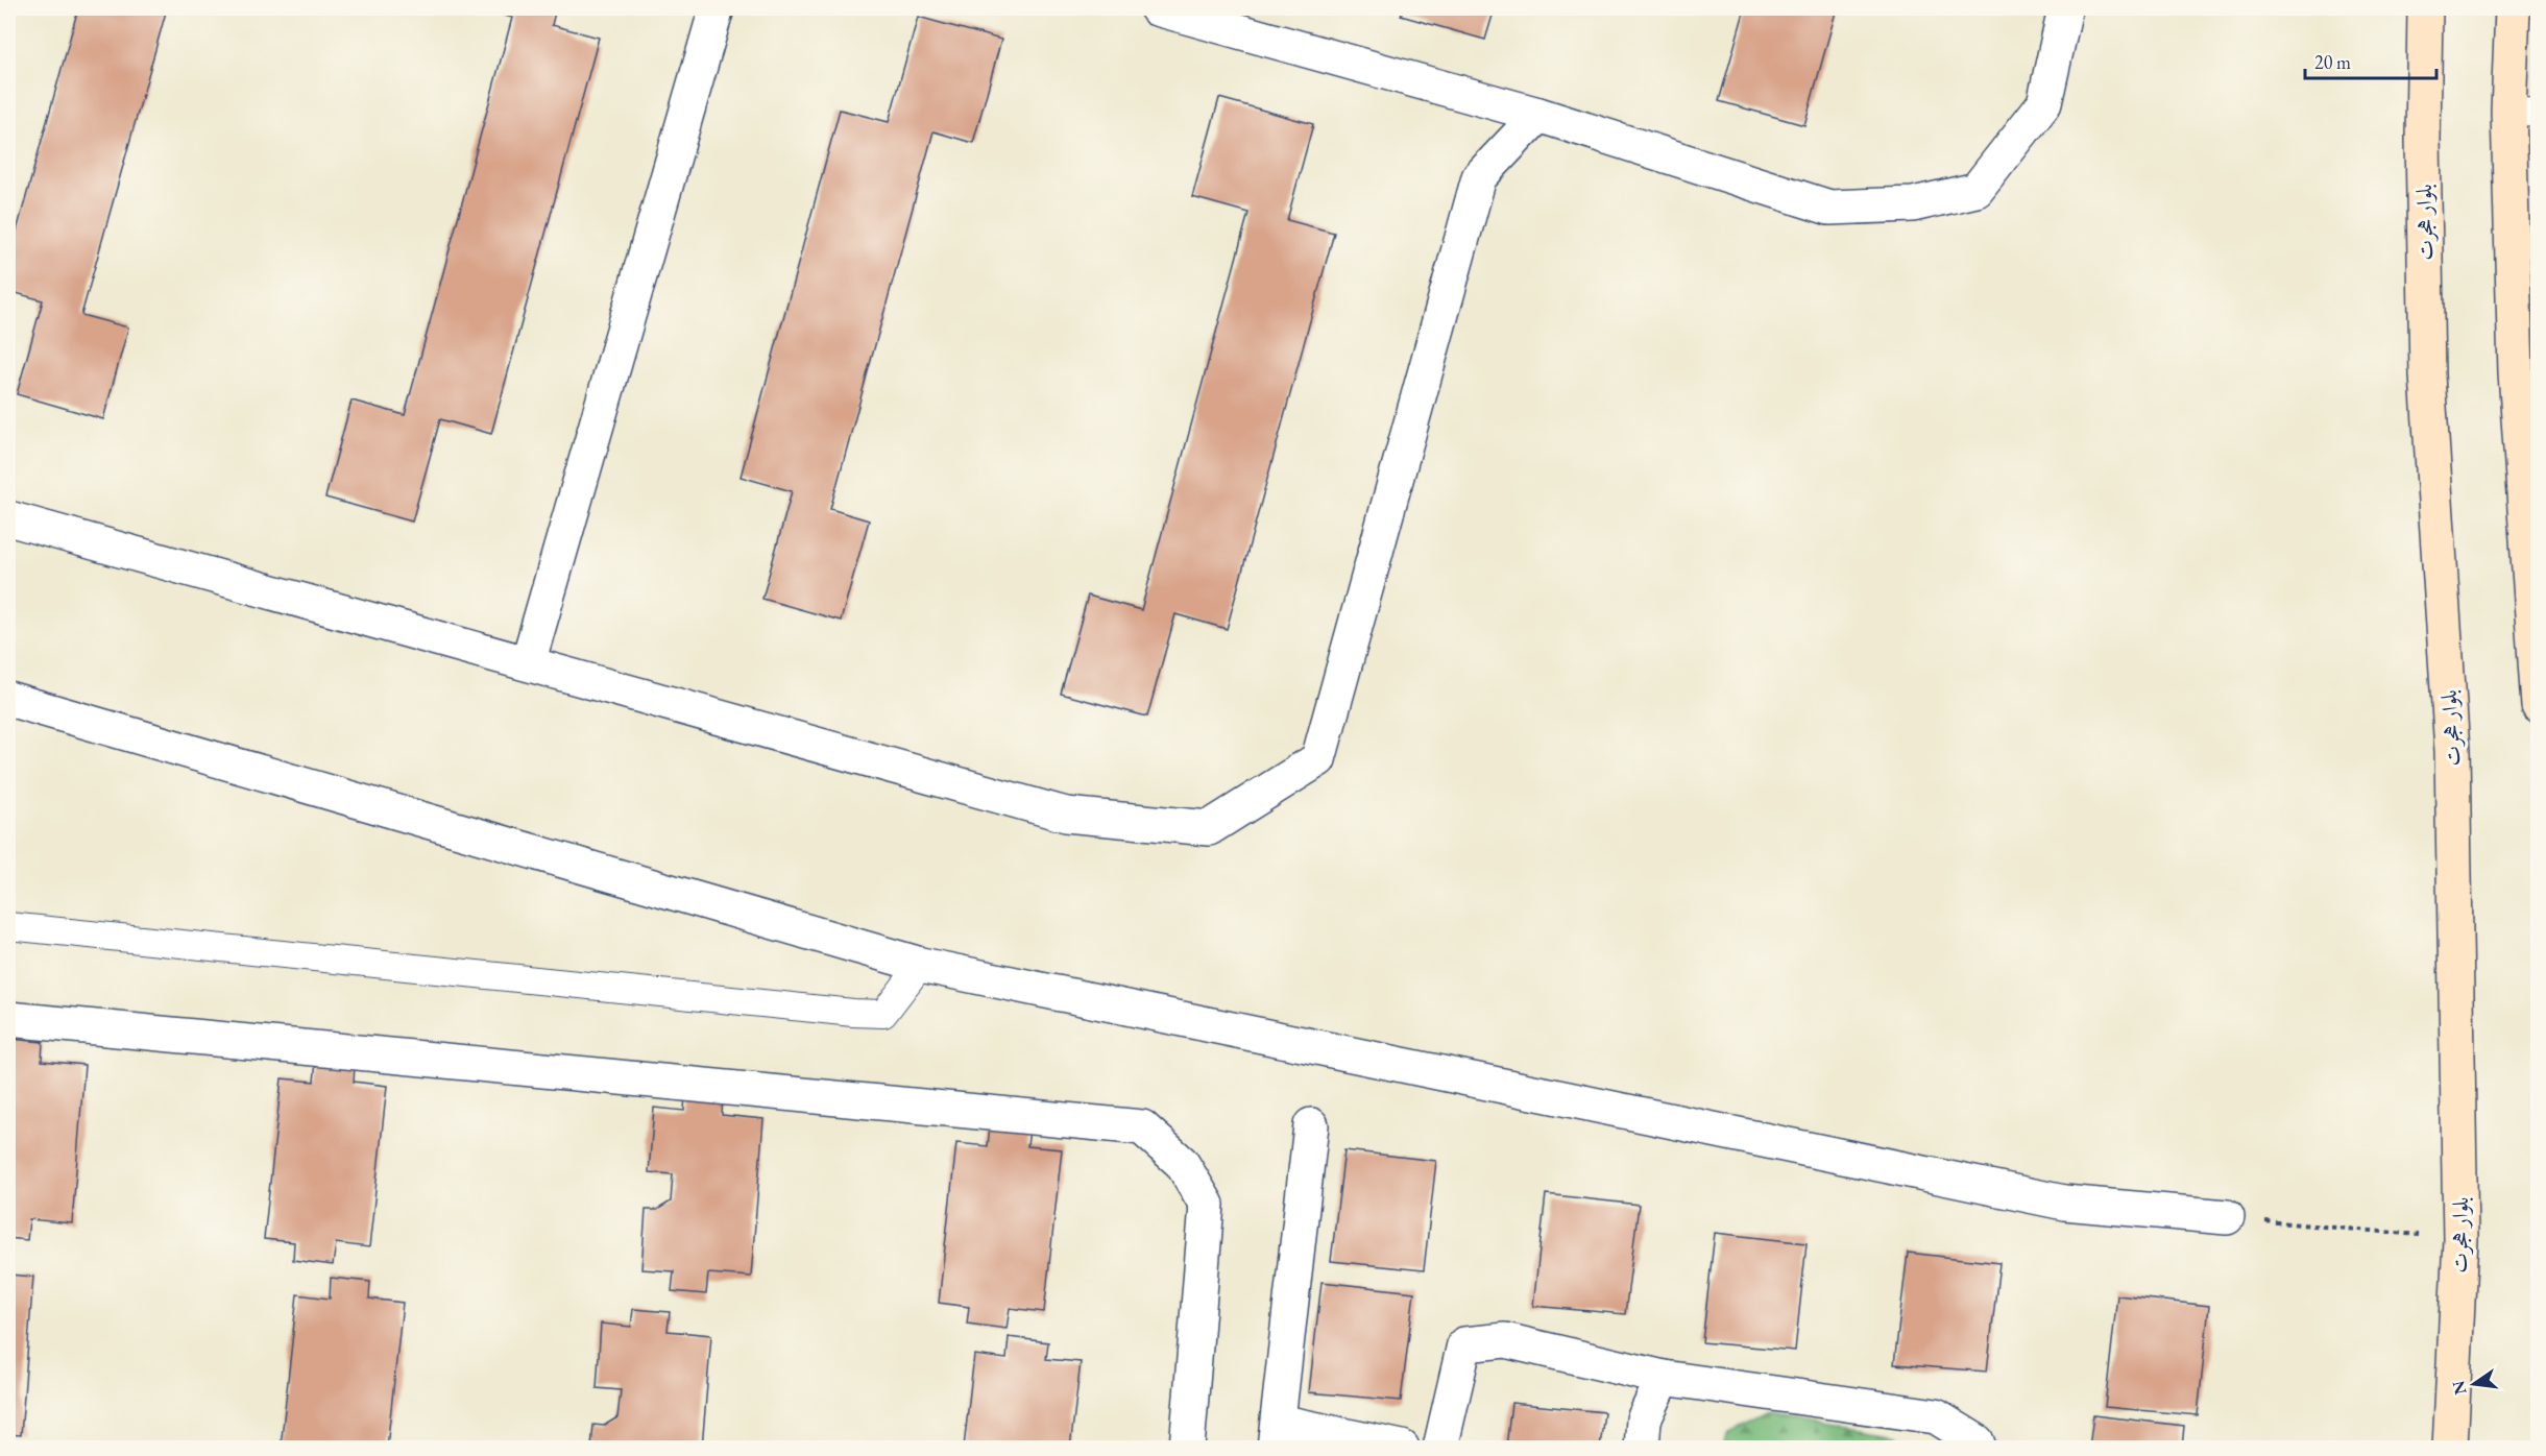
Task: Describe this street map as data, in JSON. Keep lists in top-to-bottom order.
{
  "streets": {
    "main road": ["بلوار هجرت"]
  },
  "scale_bar": "20 m",
  "north": "left"
}
